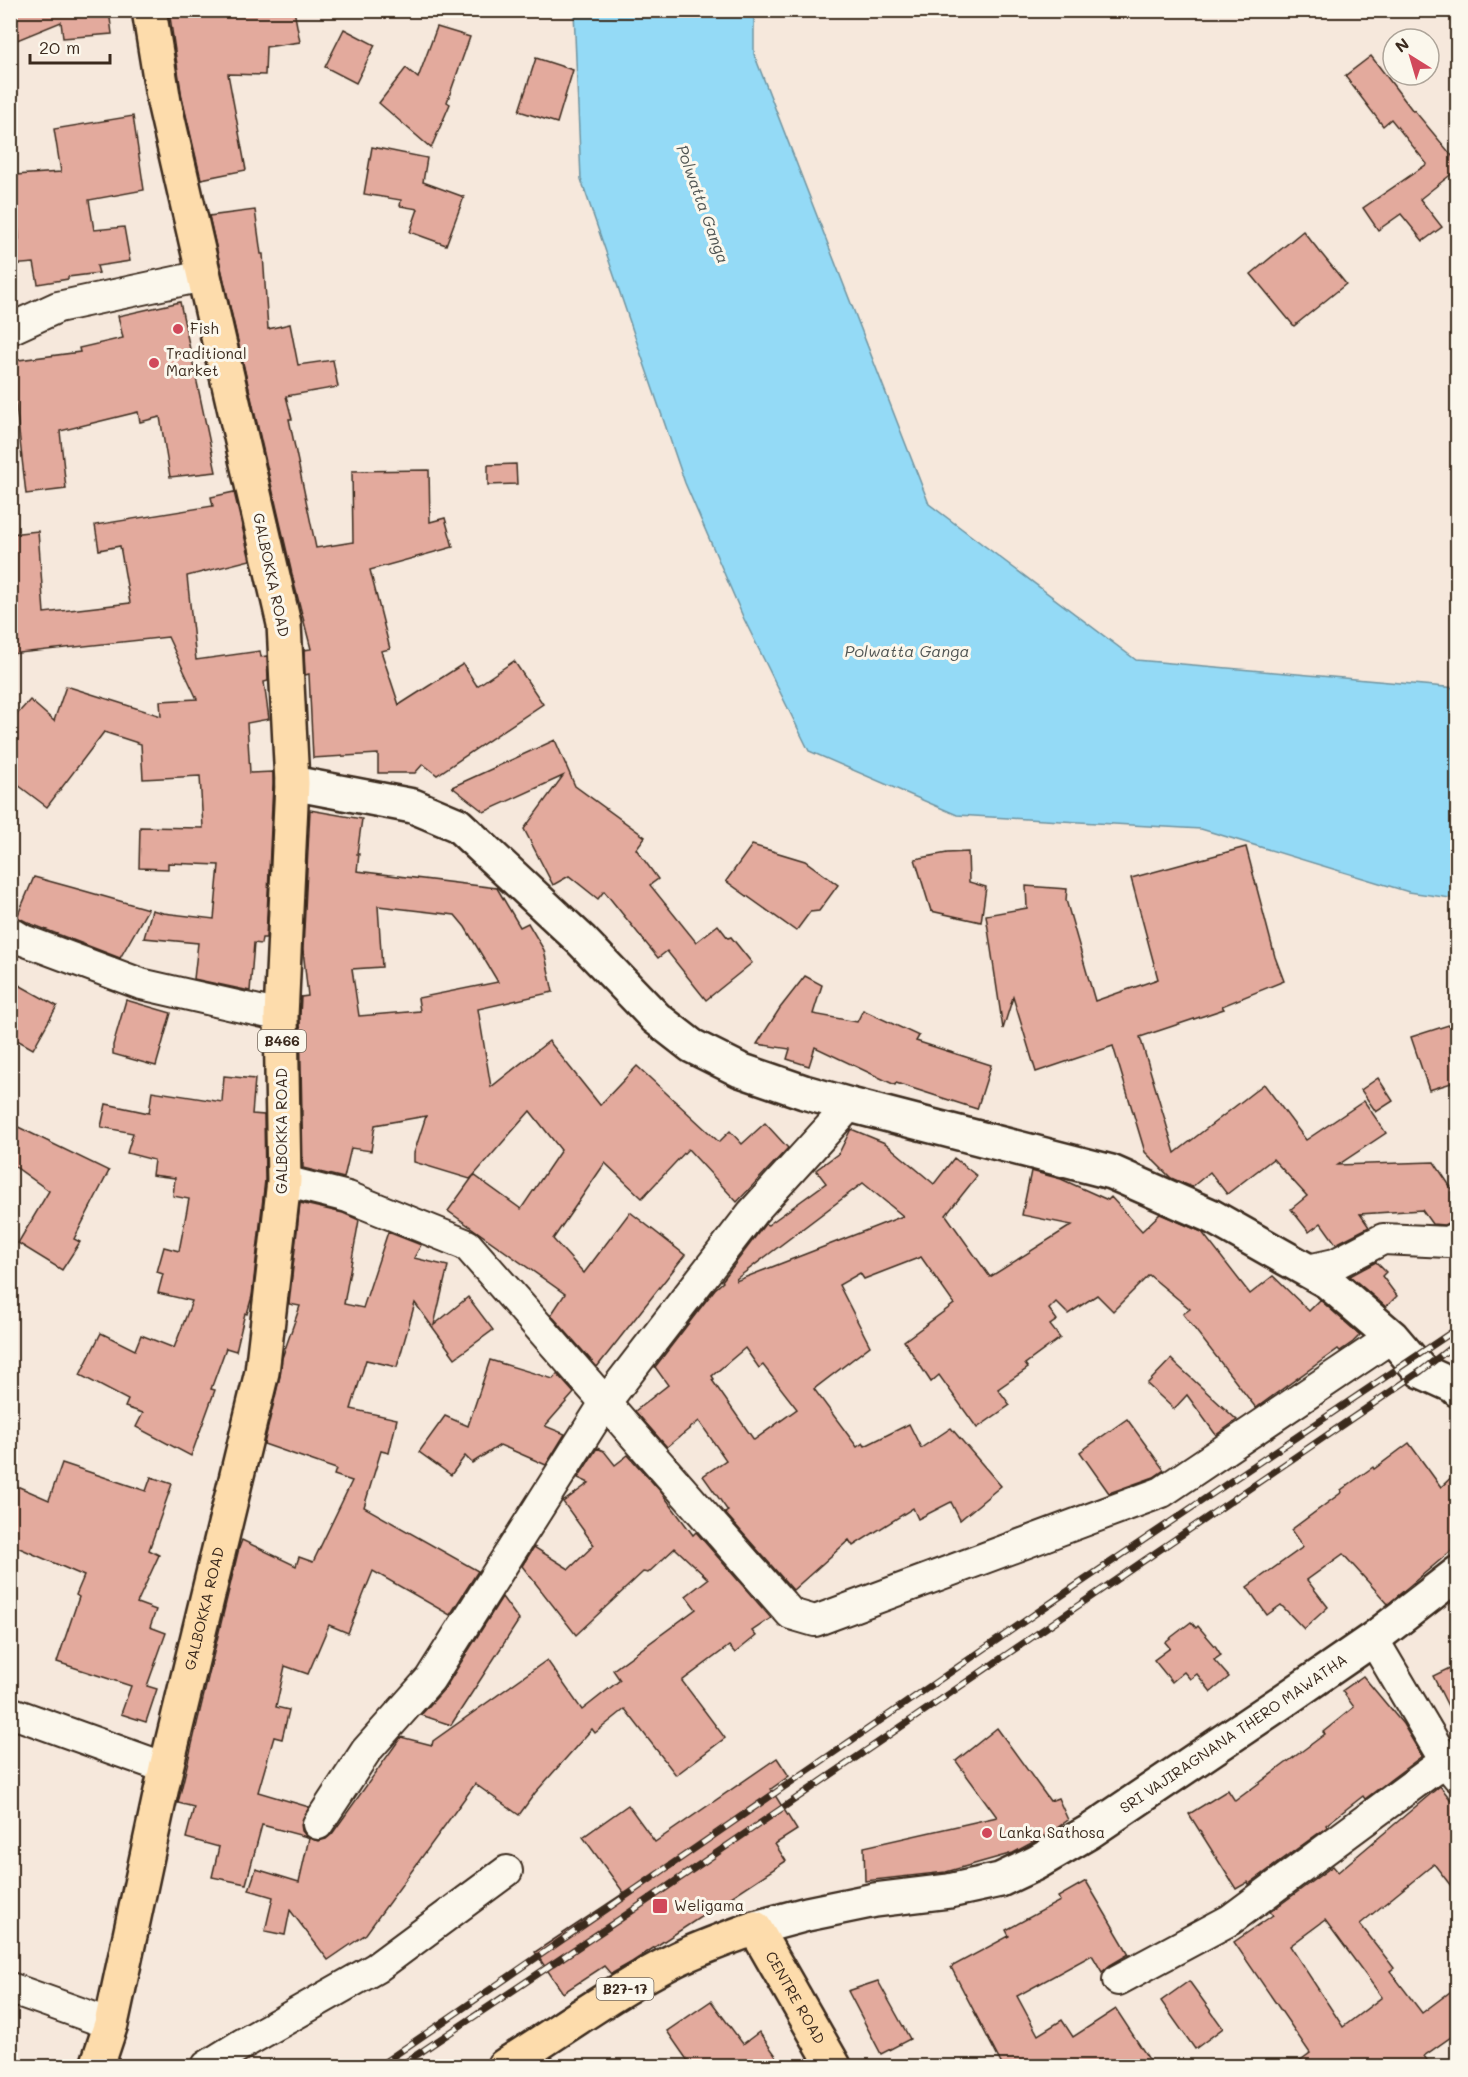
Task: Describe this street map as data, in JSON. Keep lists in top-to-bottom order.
{
  "streets": {
    "main road": [
      "GALBOKKA ROAD",
      "B466",
      "SRI VAJIRAGNANA THERO MAWATHA",
      "B27-17",
      "CENTRE ROAD"
    ]
  },
  "crossings": [
    ["SRI VAJIRAGNANA THERO MAWATHA", "B27-17"],
    ["SRI VAJIRAGNANA THERO MAWATHA", "CENTRE ROAD"],
    ["B27-17", "CENTRE ROAD"]
  ],
  "water": ["Polwatta Ganga"],
  "places": {
    "other": ["Fish", "Traditional Market", "Lanka Sathosa"],
    "transit": ["Weligama"]
  },
  "scale_bar": "20 m",
  "north": "top left"
}
